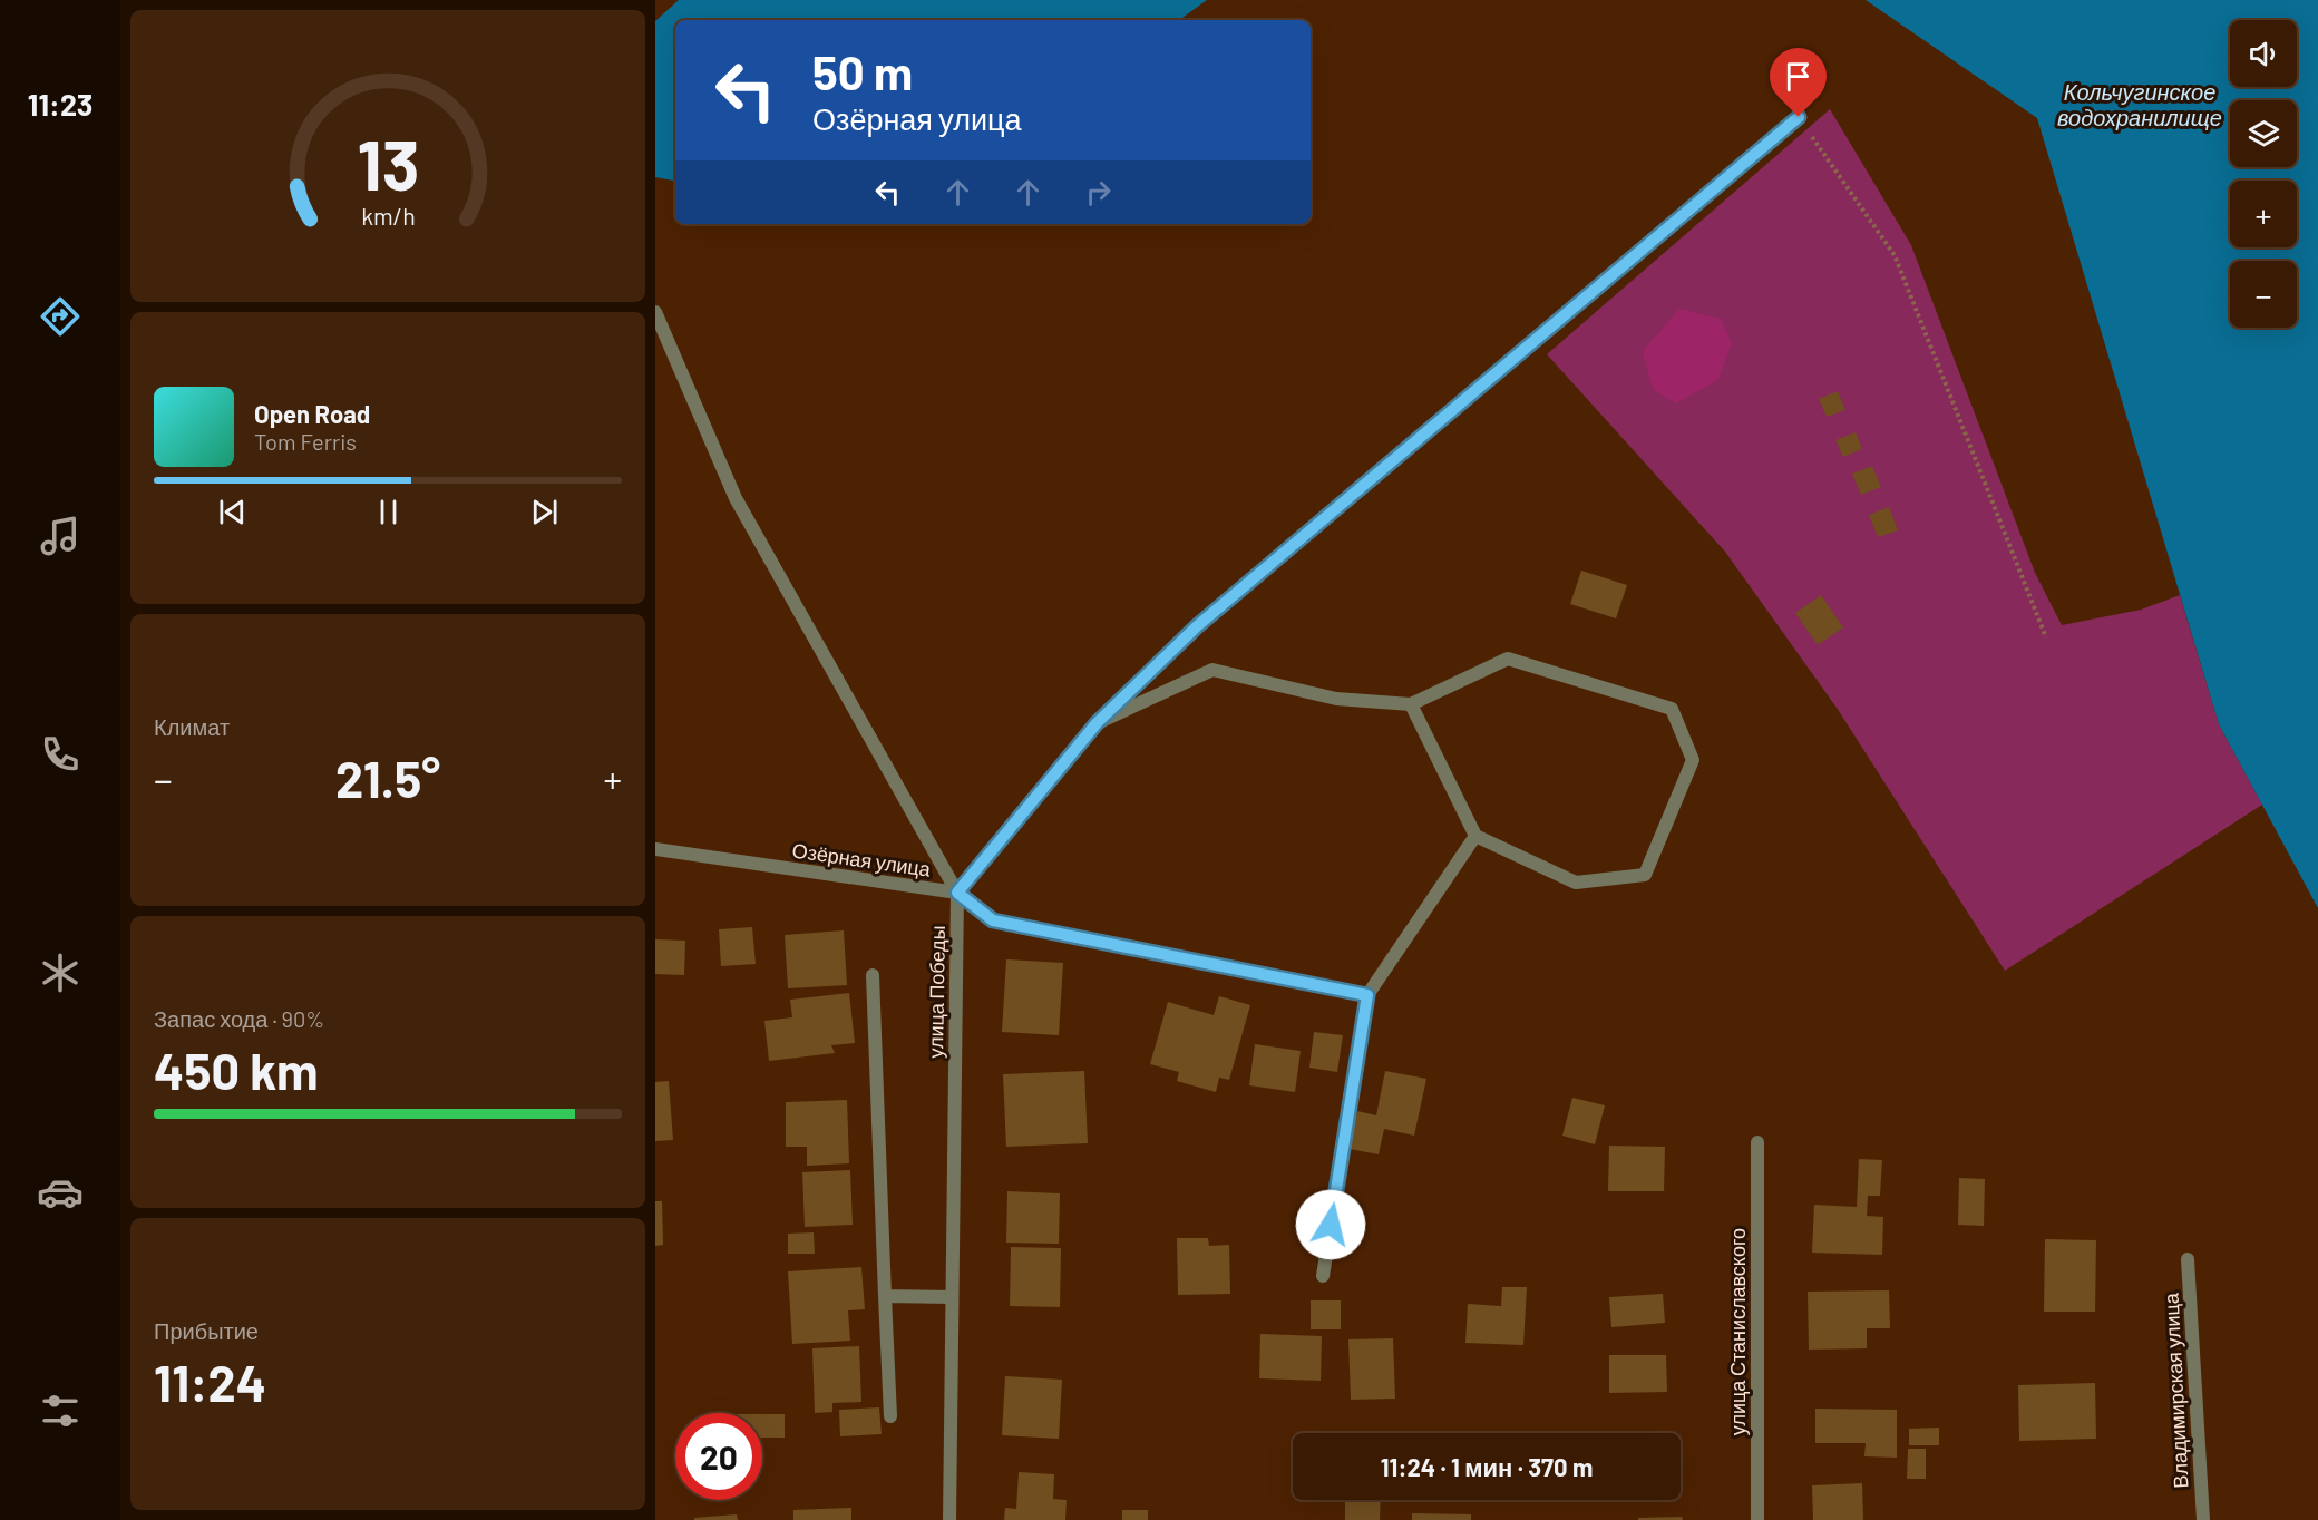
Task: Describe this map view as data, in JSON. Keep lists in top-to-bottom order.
{
  "streets": {
    "street": [
      "Озёрная улица",
      "улица Победы",
      "улица Станиславского",
      "Владимирская улица"
    ]
  },
  "crossings": [
    ["Озёрная улица", "улица Победы"]
  ],
  "water": ["Кольчугинское водохранилище"],
  "page": {
    "tabs": "11:23",
    "map_buttons": ["+", "−"],
    "turn": ["50 m", "Озёрная улица"],
    "song": ["Open Road", "Tom Ferris"],
    "tile": [
      "Климат",
      ["Запас хода · 90%", "450 km"],
      ["Прибытие", "11:24"]
    ],
    "heat": ["−", "21.5°", "+"],
    "limit": "20",
    "trip": "11:24 · 1 мин · 370 m",
    "gauge": ["13", "km/h"]
  }
}
